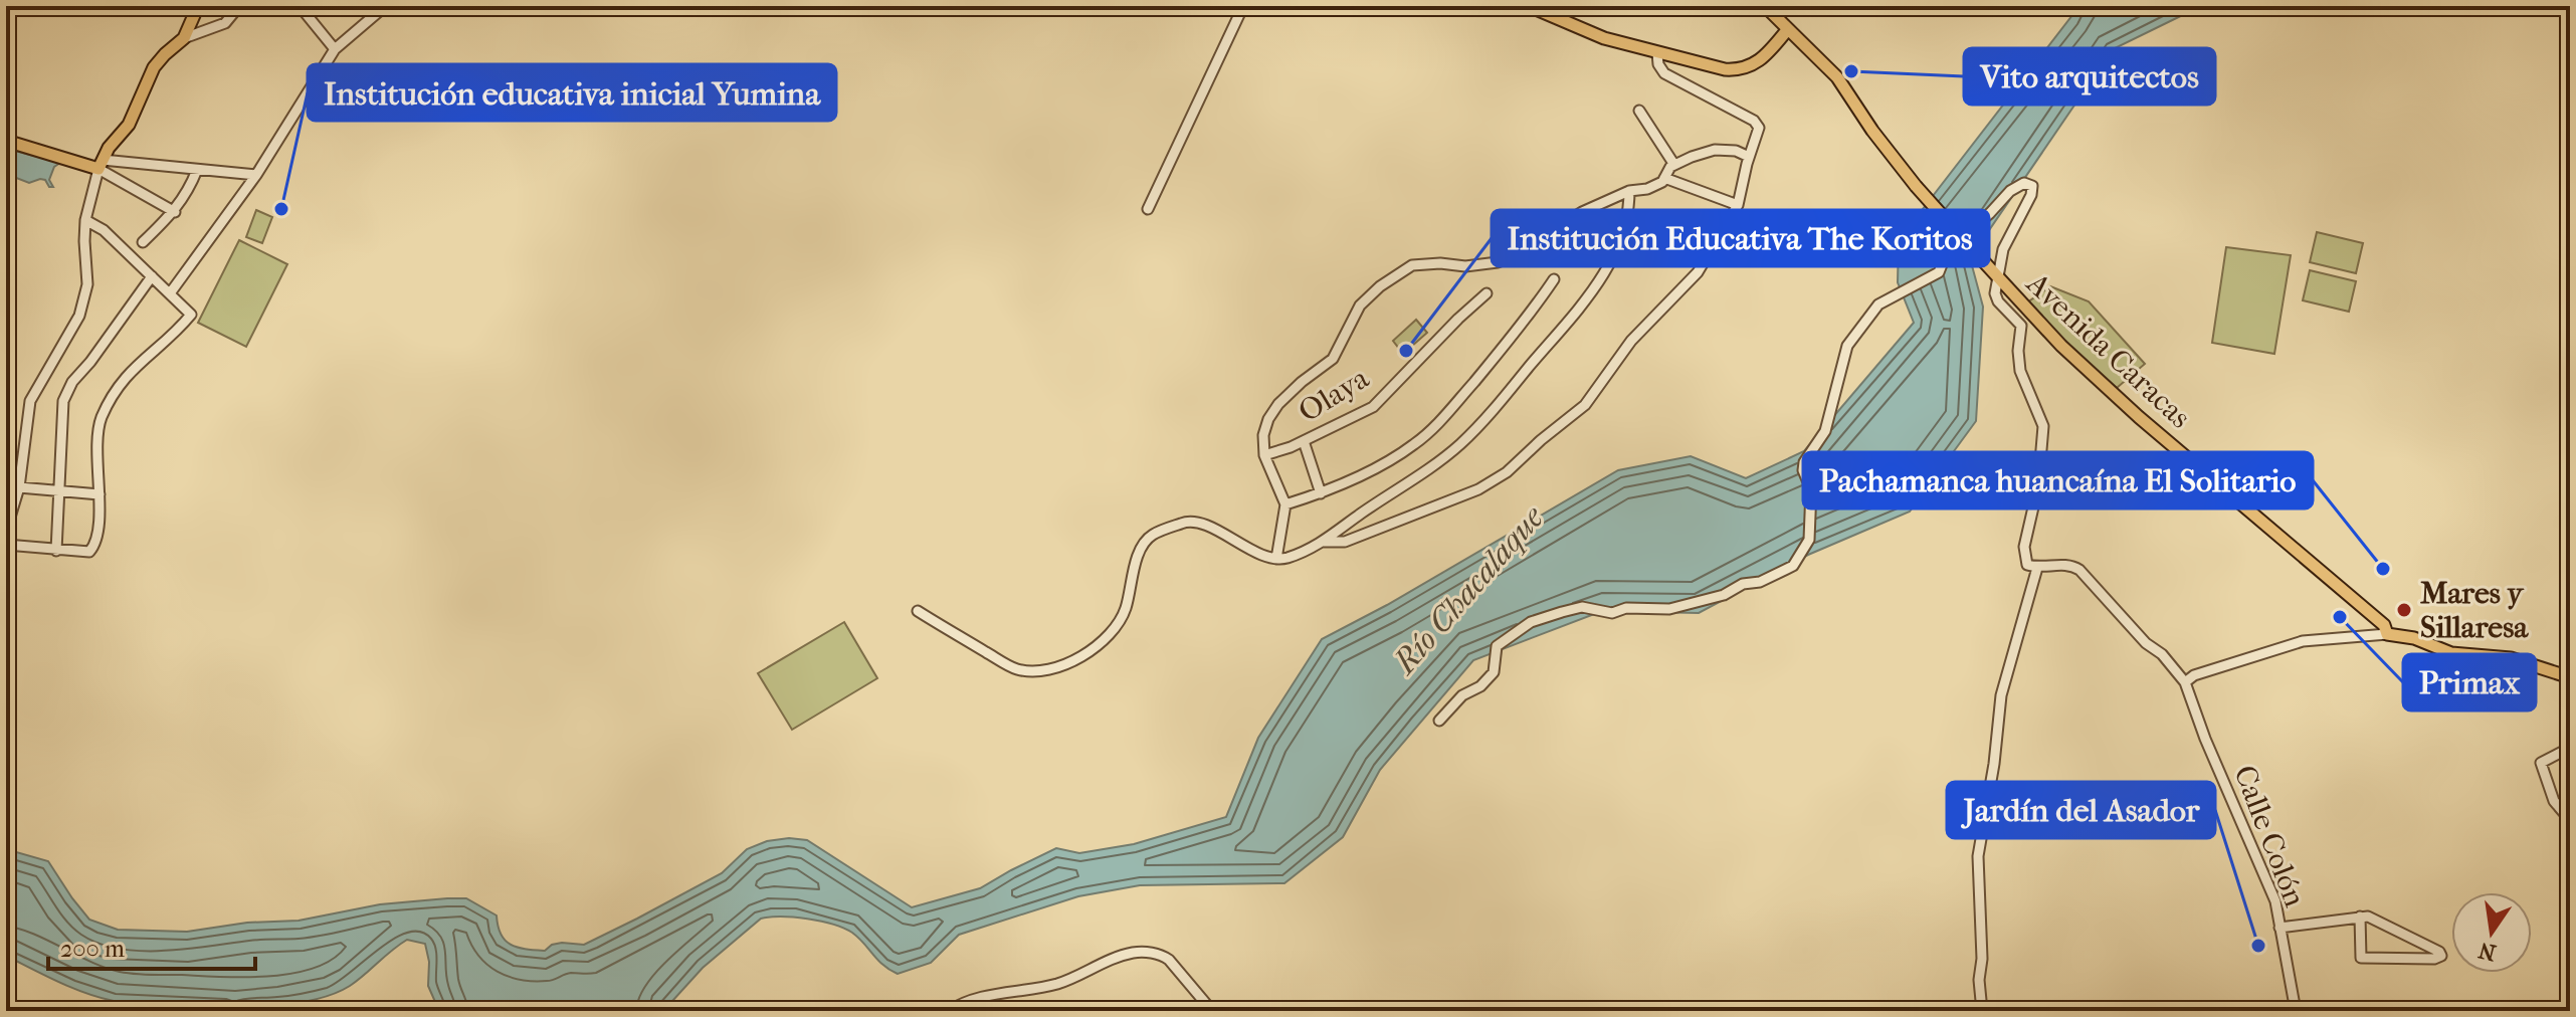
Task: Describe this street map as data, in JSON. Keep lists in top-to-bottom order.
{
  "streets": {
    "main road": ["Avenida Caracas"],
    "street": ["Olaya", "Calle Colón"]
  },
  "water": ["Río Chacalaque"],
  "places": [
    "Vito arquitectos",
    "Institución educativa inicial Yumina",
    "Institución Educativa The Koritos",
    "Pachamanca huancaína El Solitario",
    "Mares y Sillaresa",
    "Primax",
    "Jardín del Asador"
  ],
  "scale_bar": "200 m",
  "north": "bottom"
}
